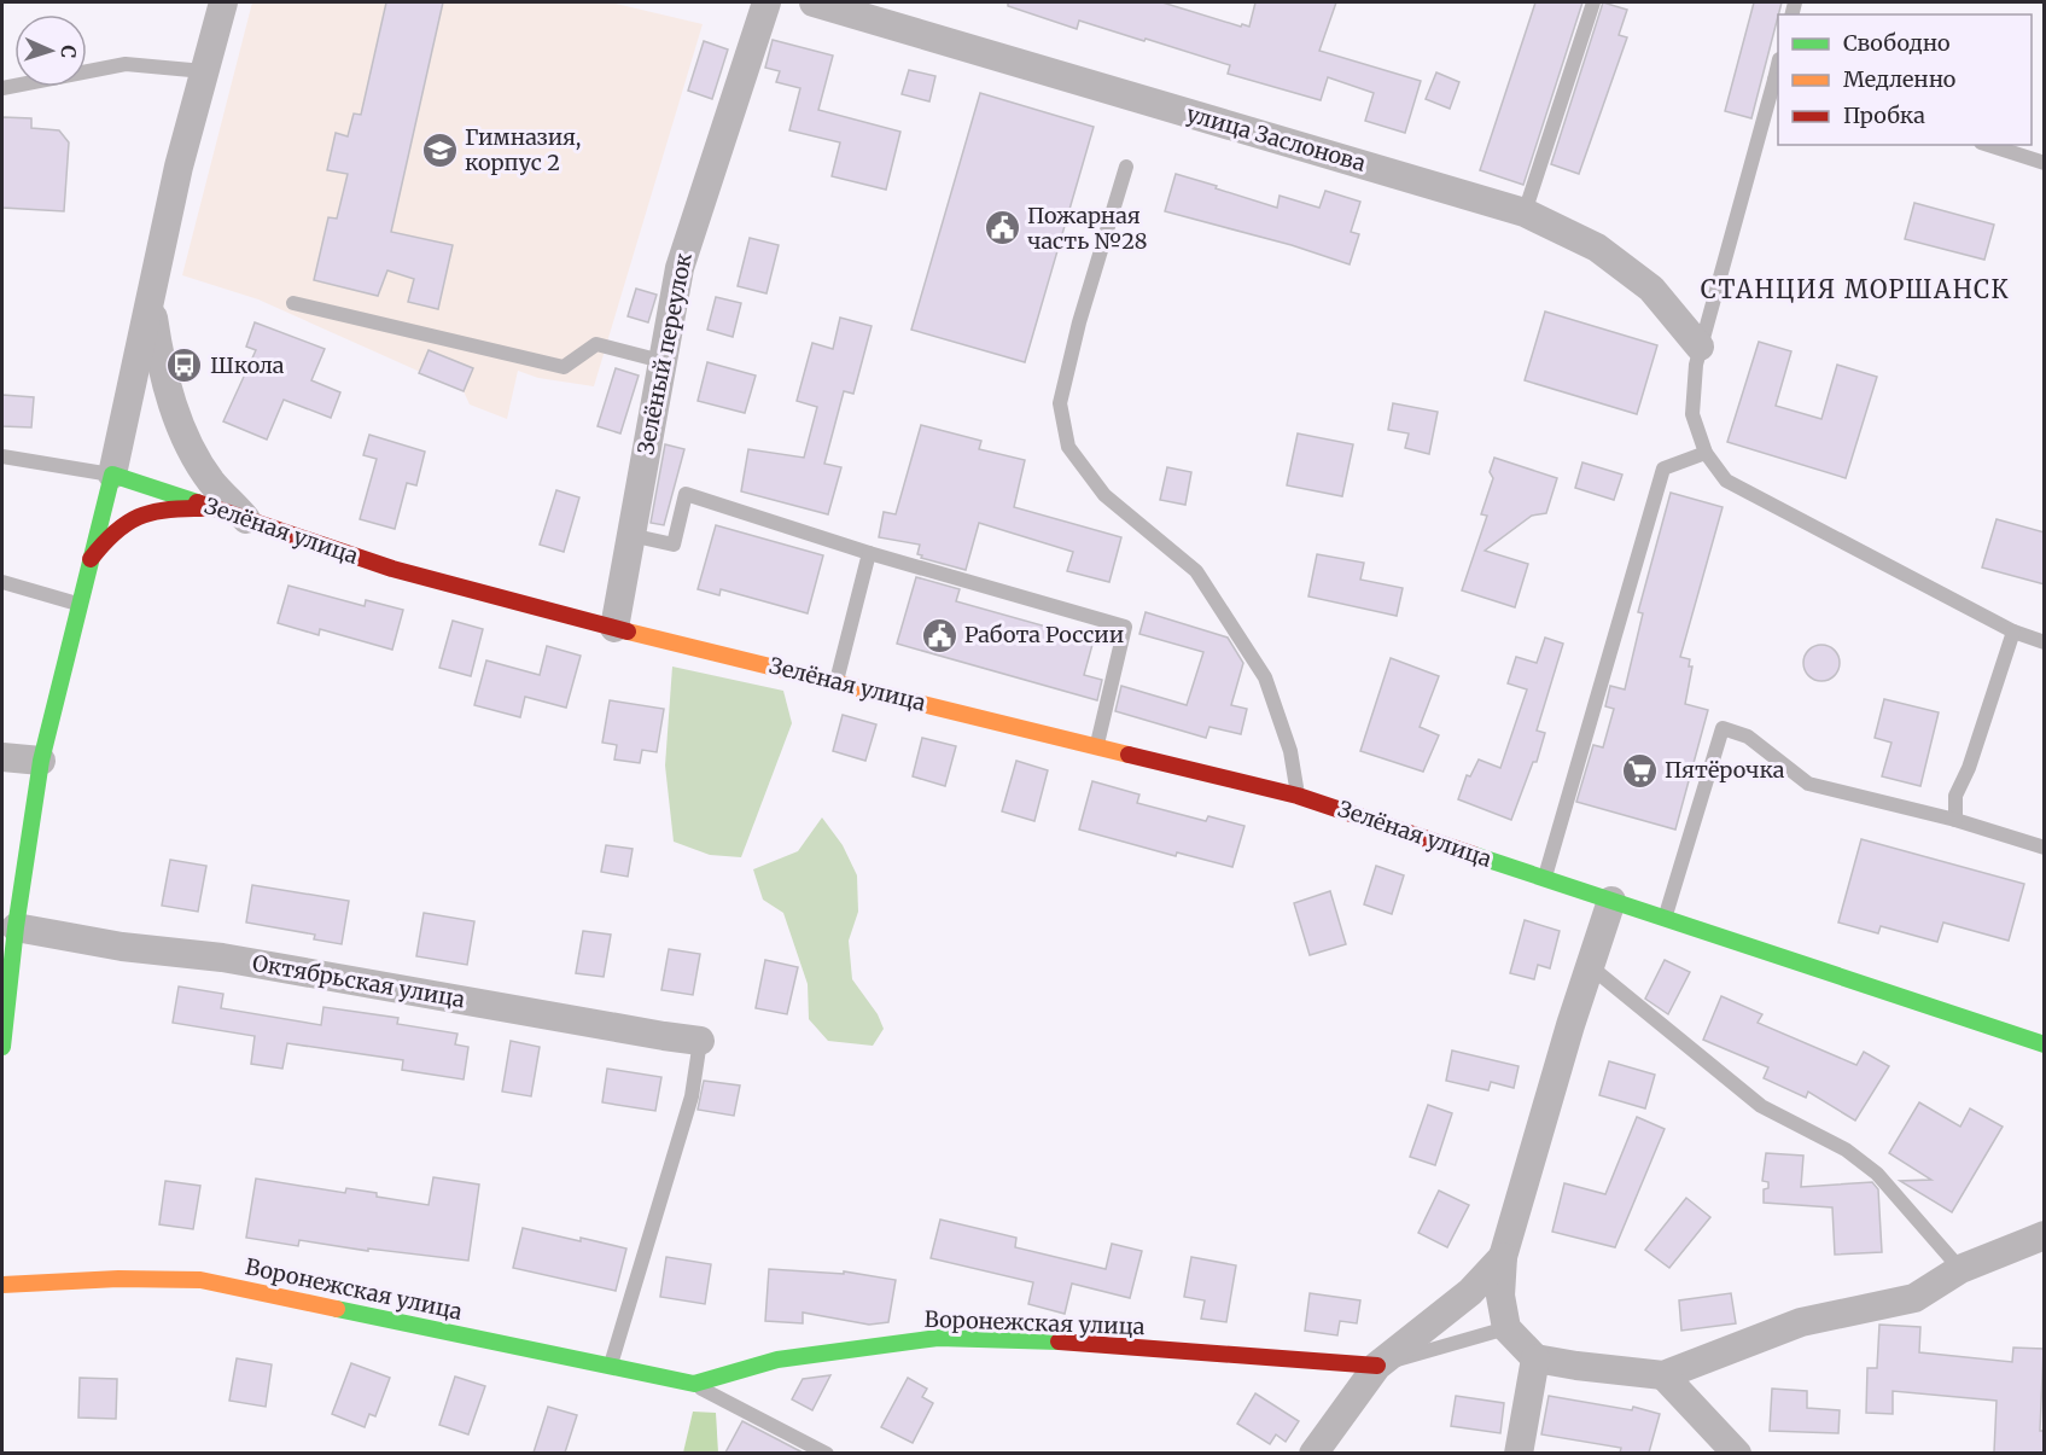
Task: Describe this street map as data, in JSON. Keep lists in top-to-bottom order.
{
  "streets": {
    "street": [
      "улица Заслонова",
      "Зелёный переулок",
      "Зелёная улица",
      "Октябрьская улица",
      "Воронежская улица"
    ]
  },
  "crossings": [
    ["Зелёный переулок", "Зелёная улица"]
  ],
  "districts": ["СТАНЦИЯ МОРШАНСК"],
  "places": {
    "school or university": ["Гимназия, корпус 2"],
    "public building": ["Пожарная часть №28", "Работа России"],
    "bus stop": ["Школа"],
    "supermarket": ["Пятёрочка"]
  },
  "legend": ["Свободно", "Медленно", "Пробка"],
  "north": "right"
}
